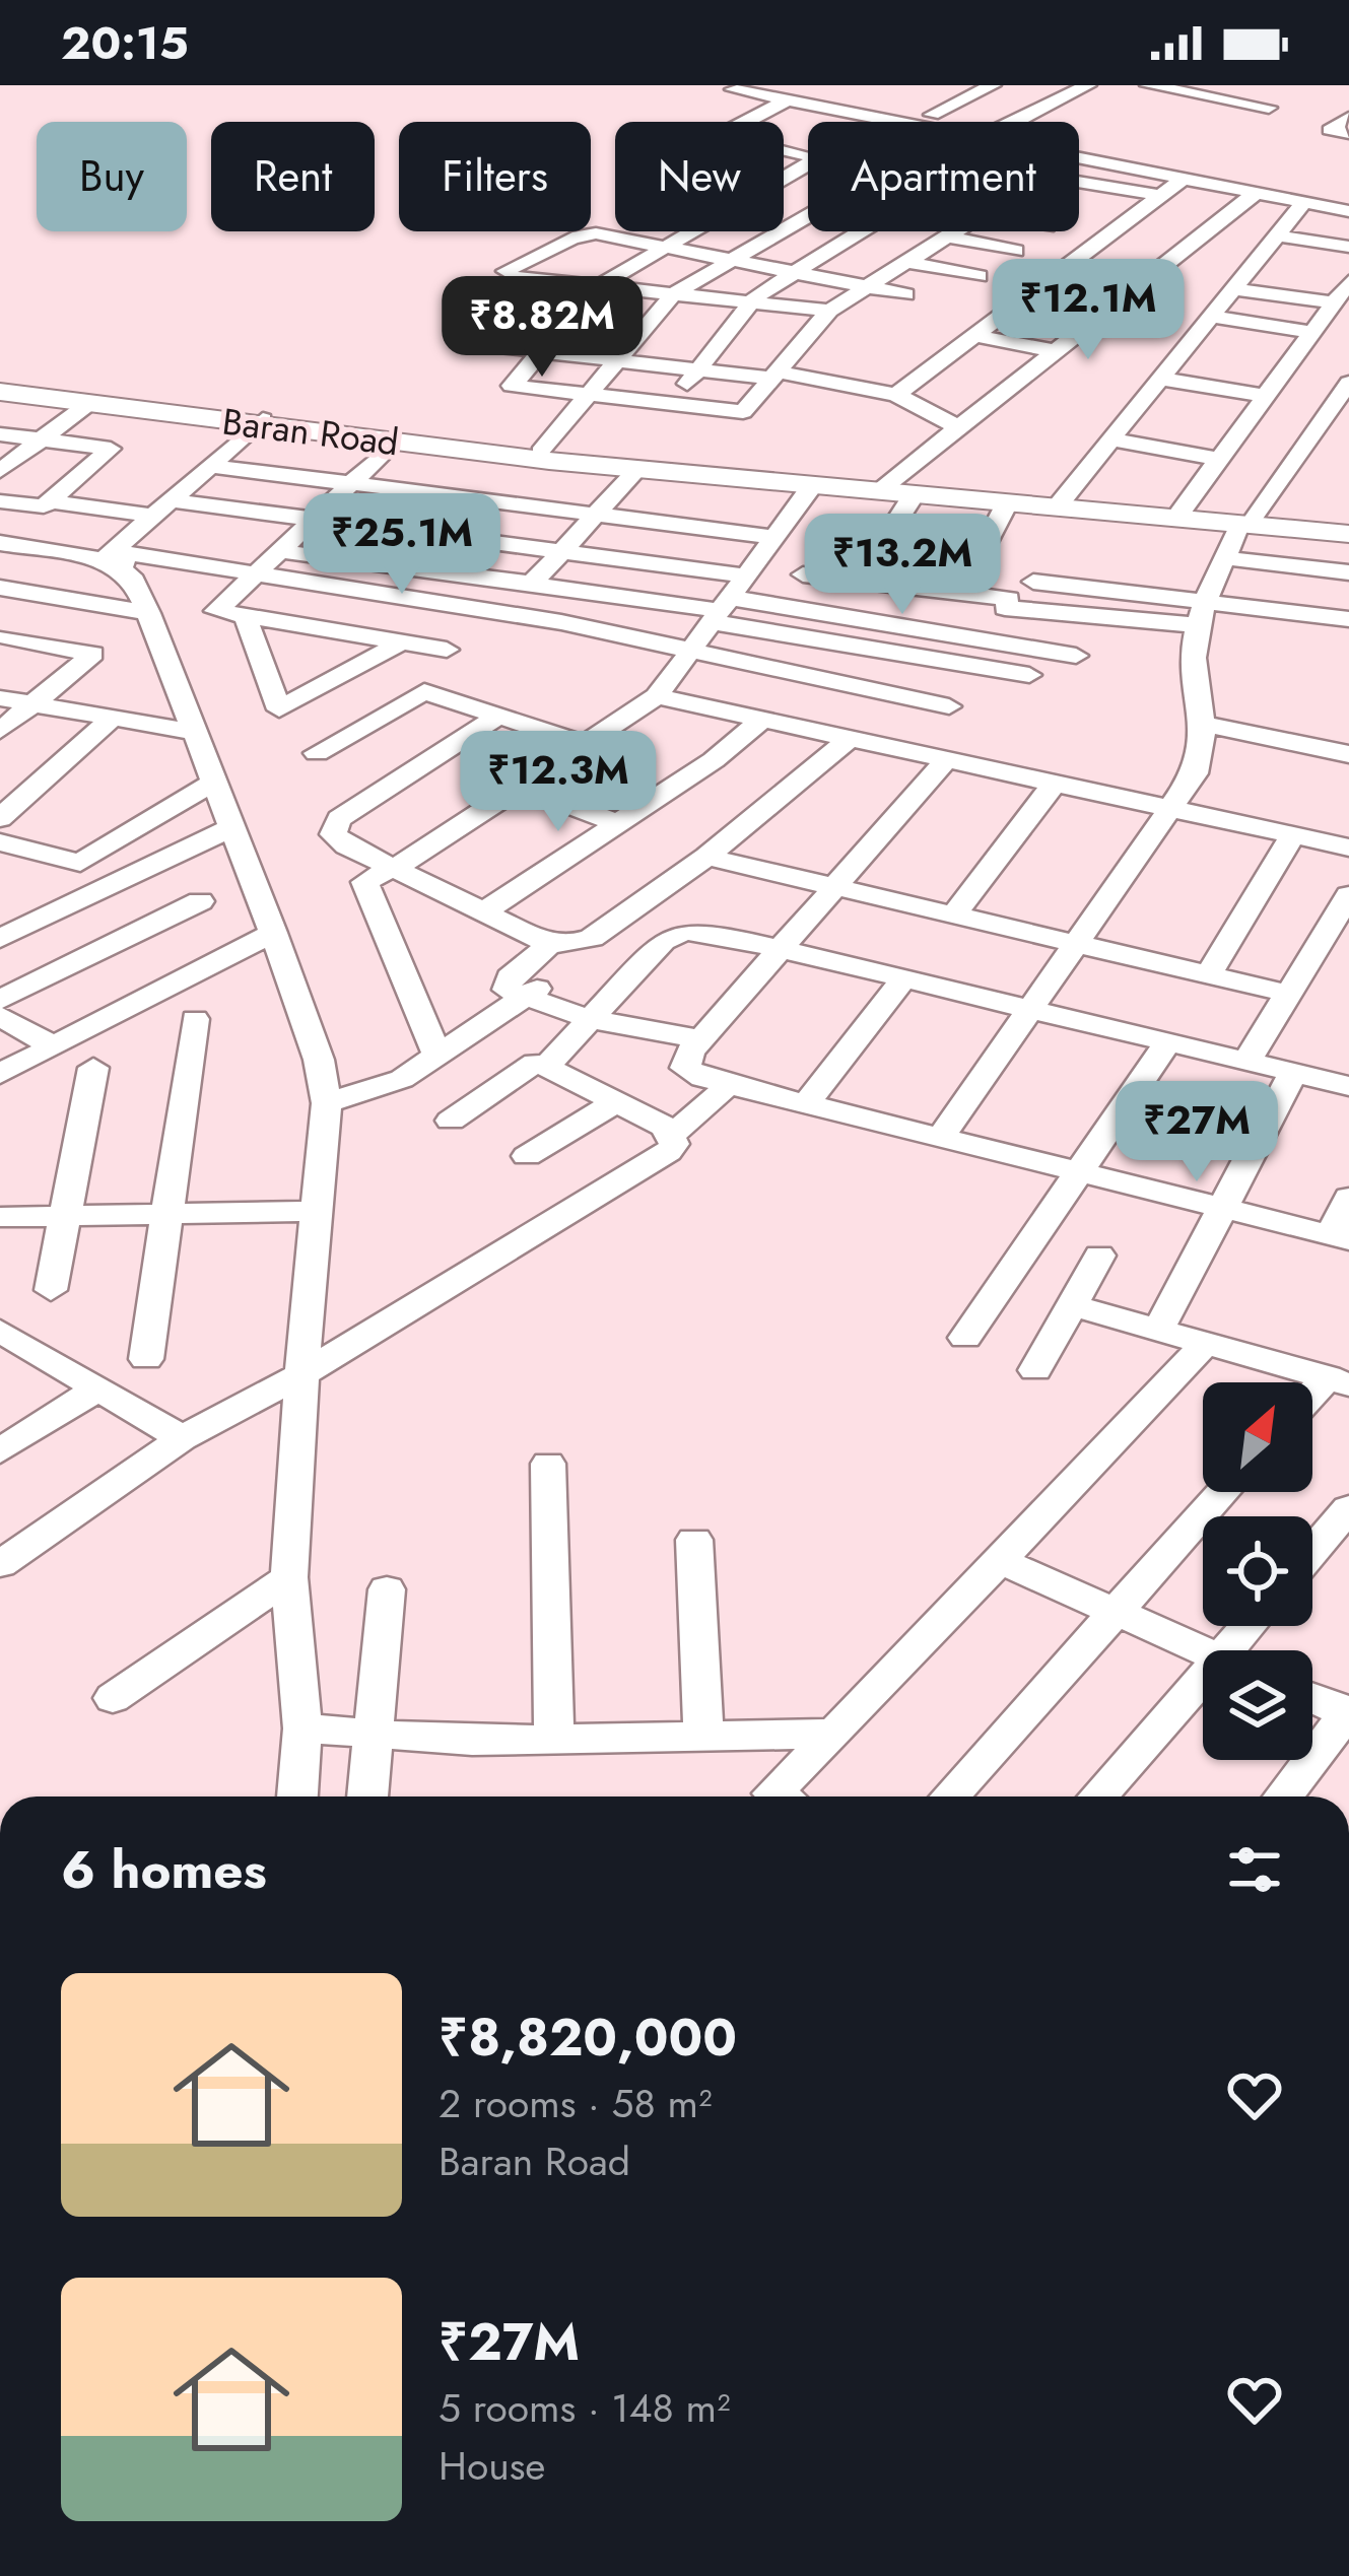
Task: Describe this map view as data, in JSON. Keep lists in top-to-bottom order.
{
  "streets": {
    "main road": ["Baran Road"]
  },
  "north": "top right",
  "page": {
    "status": "20:15",
    "chip": [
      "Buy",
      "Rent",
      "Filters",
      "New",
      "Apartment"
    ],
    "price": [
      "₹12.1M",
      "₹8.82M",
      "₹25.1M",
      "₹13.2M",
      "₹12.3M",
      "₹27M"
    ],
    "heading": "6 homes",
    "list": [
      {
        "name": "₹8,820,000",
        "note": "2 rooms · 58 m² · Baran Road"
      },
      {
        "name": "₹27M",
        "note": "5 rooms · 148 m² · House"
      }
    ]
  }
}
